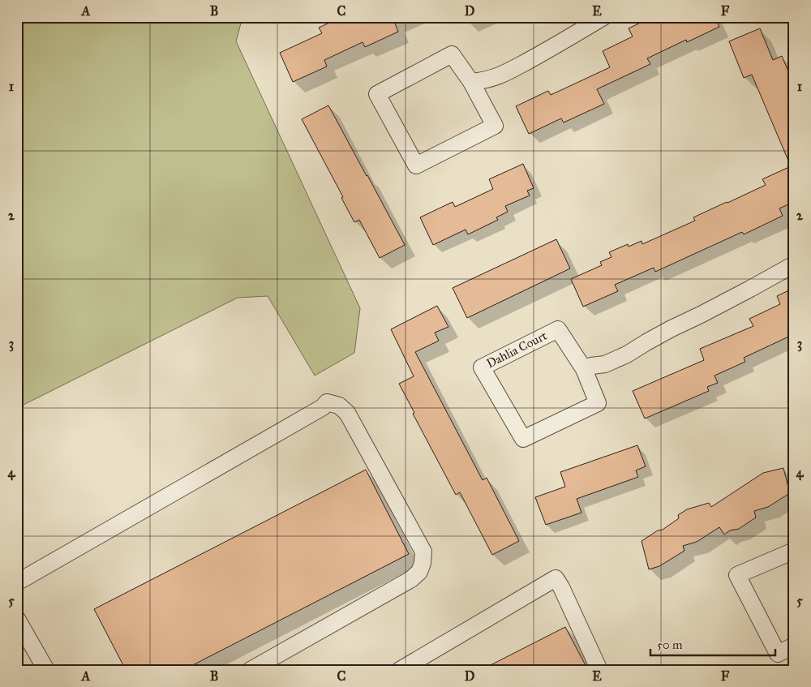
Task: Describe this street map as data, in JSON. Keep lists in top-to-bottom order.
{
  "streets": {
    "street": ["Dahlia Court"]
  },
  "scale_bar": "50 m",
  "grid": {
    "columns": [
      "A",
      "B",
      "C",
      "D",
      "E",
      "F"
    ],
    "rows": [
      "1",
      "2",
      "3",
      "4",
      "5"
    ]
  }
}
